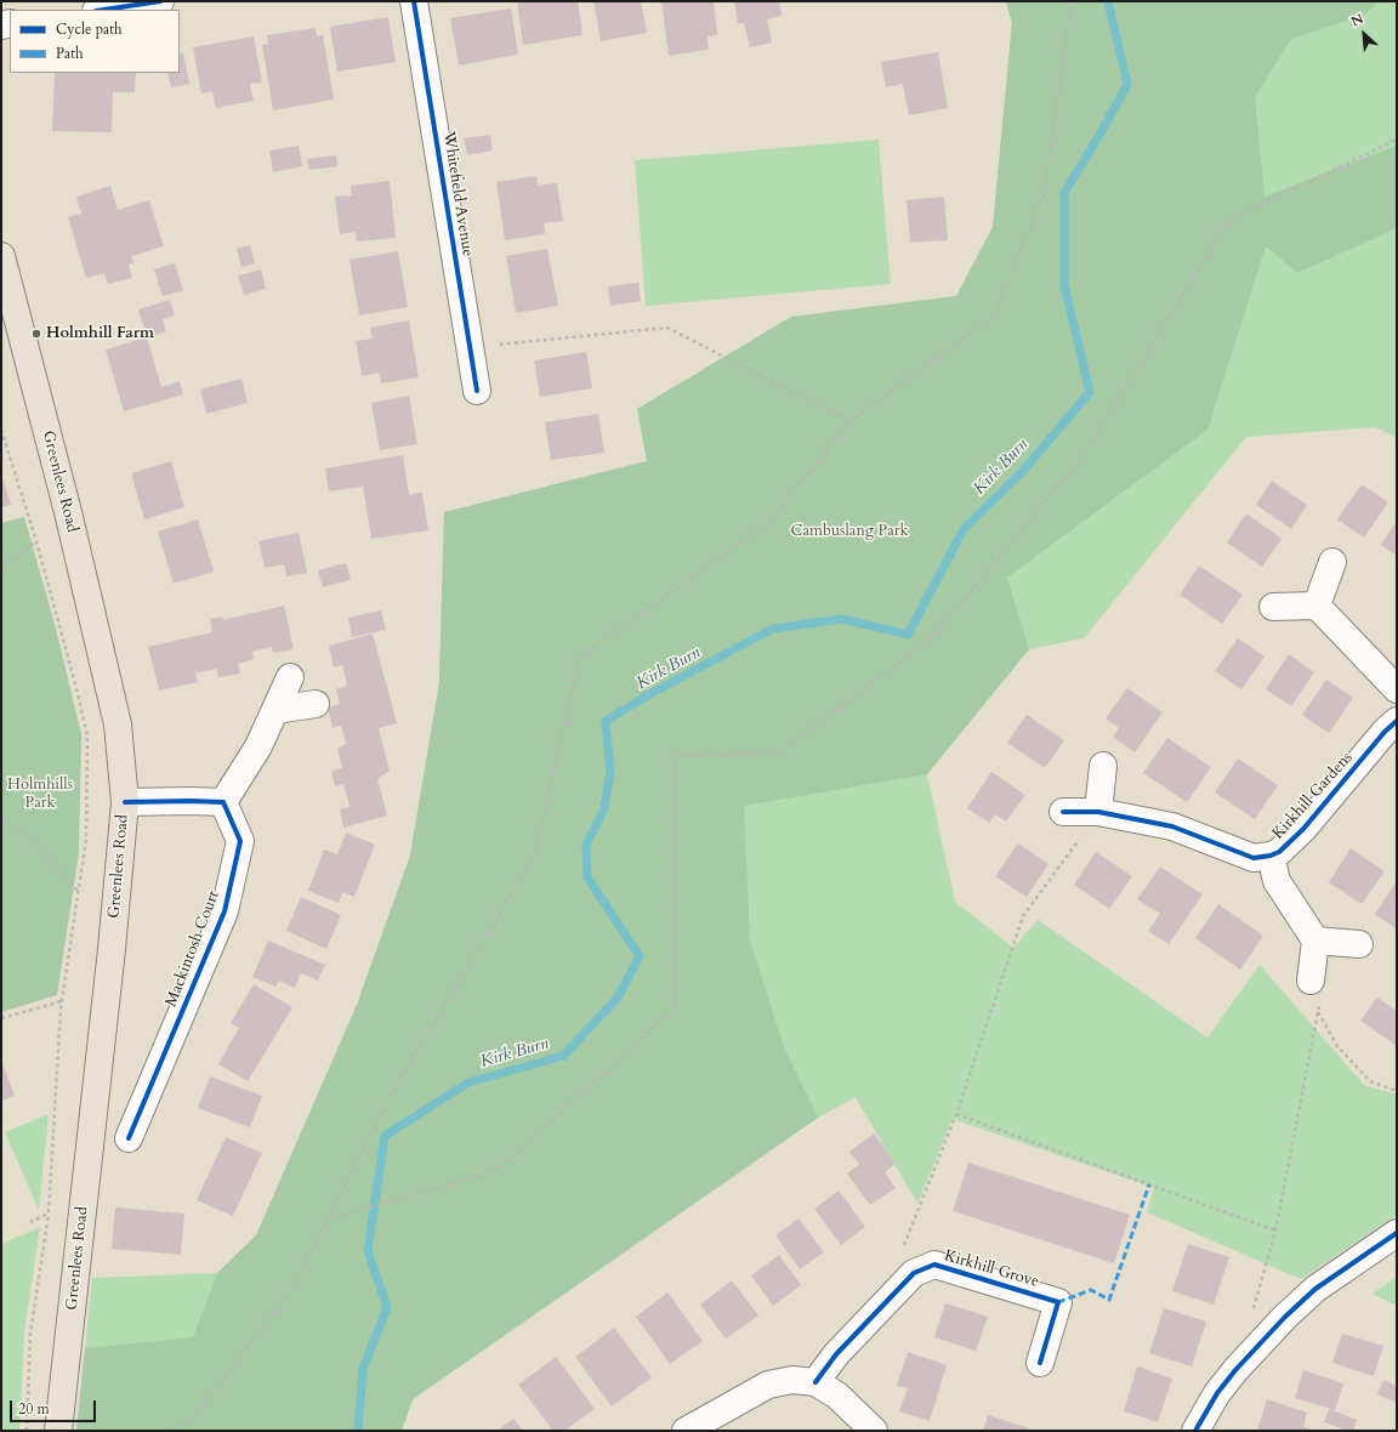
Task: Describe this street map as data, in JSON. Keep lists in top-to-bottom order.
{
  "streets": {
    "main road": ["Greenlees Road"],
    "street": [
      "Whitefield Avenue",
      "Kirkhill Gardens",
      "Mackintosh Court",
      "Kirkhill Grove"
    ]
  },
  "water": ["Kirk Burn"],
  "parks": ["Cambuslang Park", "Holmhills Park"],
  "places": ["Holmhill Farm"],
  "legend": ["Cycle path", "Path"],
  "scale_bar": "20 m",
  "north": "top left"
}
